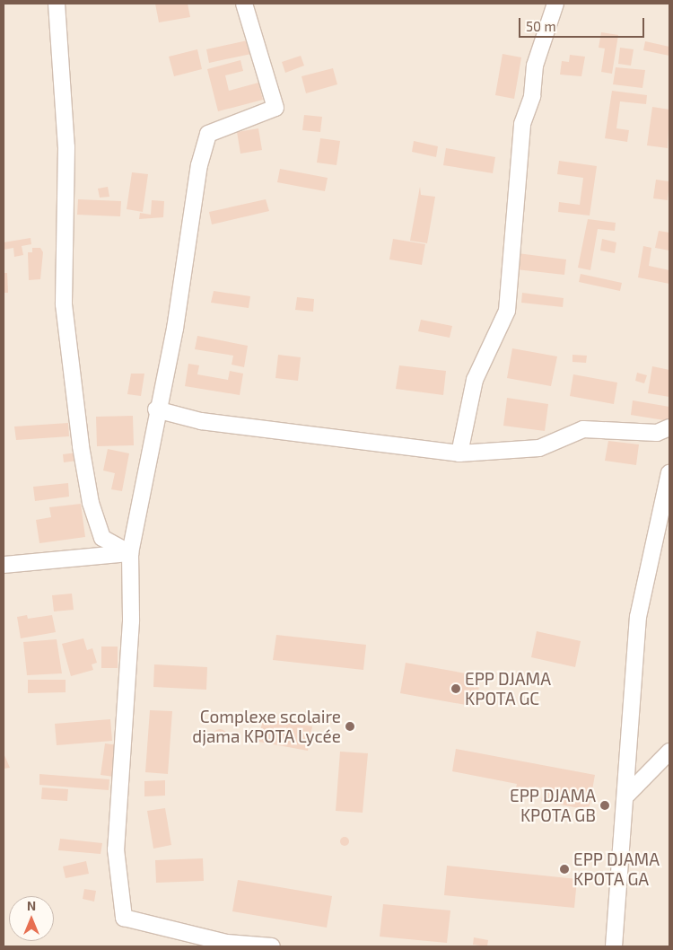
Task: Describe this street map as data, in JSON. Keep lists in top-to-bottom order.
{
  "places": [
    "EPP DJAMA KPOTA GC",
    "Complexe scolaire djama KPOTA Lycée",
    "EPP DJAMA KPOTA GB",
    "EPP DJAMA KPOTA GA"
  ],
  "scale_bar": "50 m",
  "north": "top"
}
